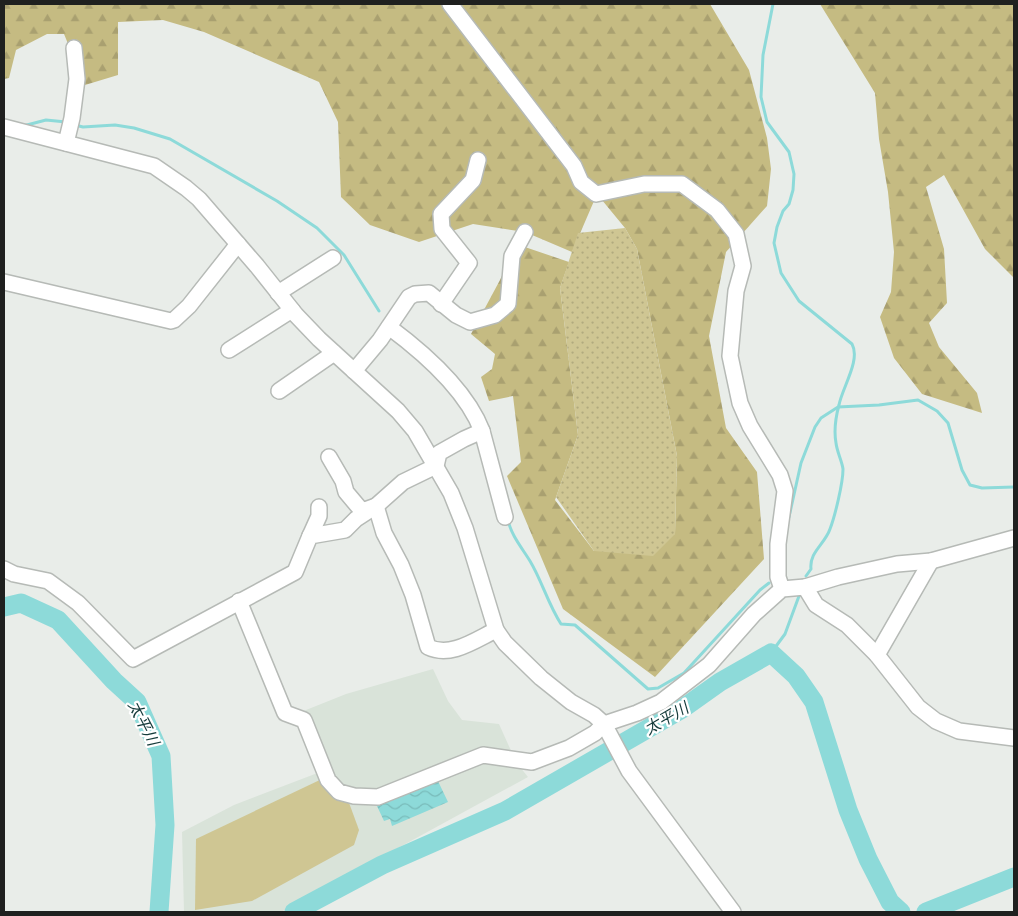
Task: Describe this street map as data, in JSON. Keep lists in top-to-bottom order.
{
  "water": ["太平川"]
}
